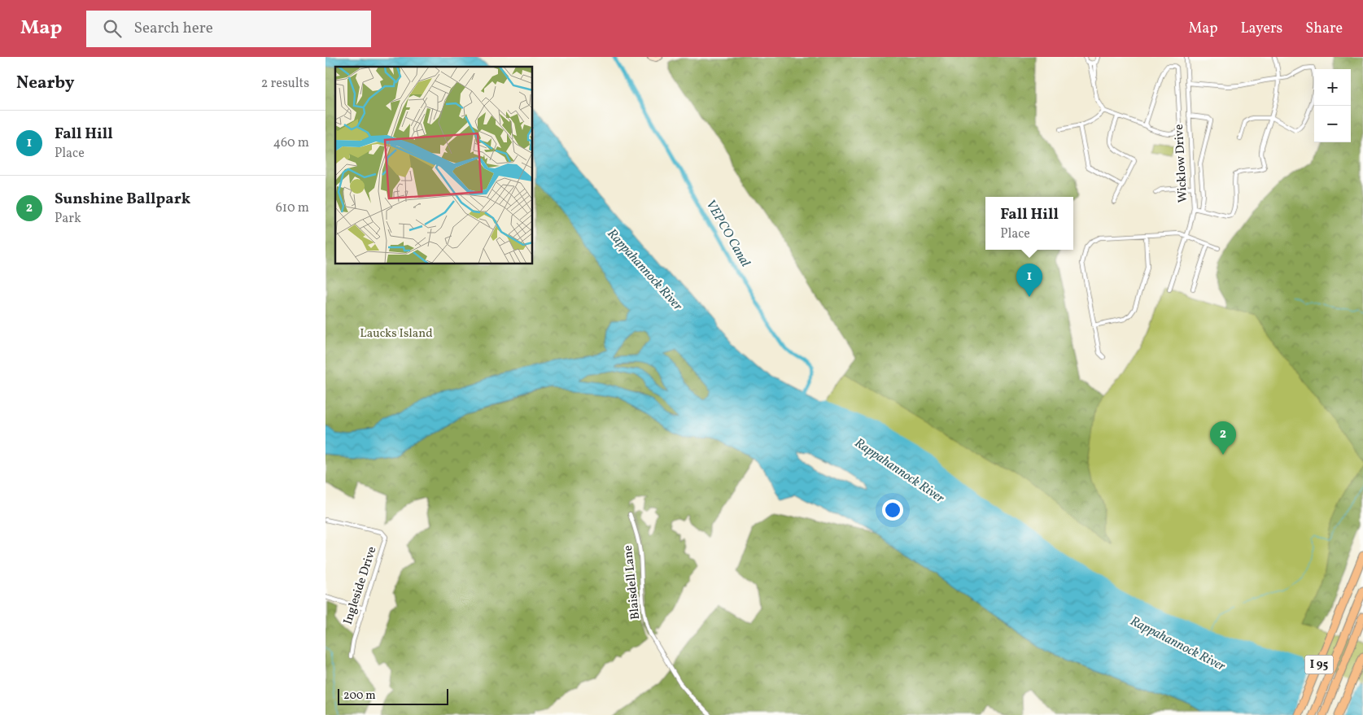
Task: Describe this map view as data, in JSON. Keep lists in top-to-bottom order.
{
  "streets": {
    "highway": ["I 95"],
    "street": ["Wicklow Drive", "Blaisdell Lane", "Ingleside Drive"]
  },
  "water": ["VEPCO Canal", "Rappahannock River"],
  "parks": ["Laucks Island"],
  "scale_bar": "200 m",
  "page": {
    "header": "Map",
    "search": "Search here",
    "nav": ["Map", "Layers", "Share"],
    "heading": ["Nearby", "2 results"],
    "map_buttons": ["+", "−"],
    "list": [
      {
        "mark": "1",
        "name": "Fall Hill",
        "note": "Place",
        "value": "460 m"
      },
      {
        "mark": "2",
        "name": "Sunshine Ballpark",
        "note": "Park",
        "value": "610 m"
      }
    ],
    "popup": ["Fall Hill", "Place"],
    "pins": ["1", "2"],
    "scale": "200 m"
  }
}
